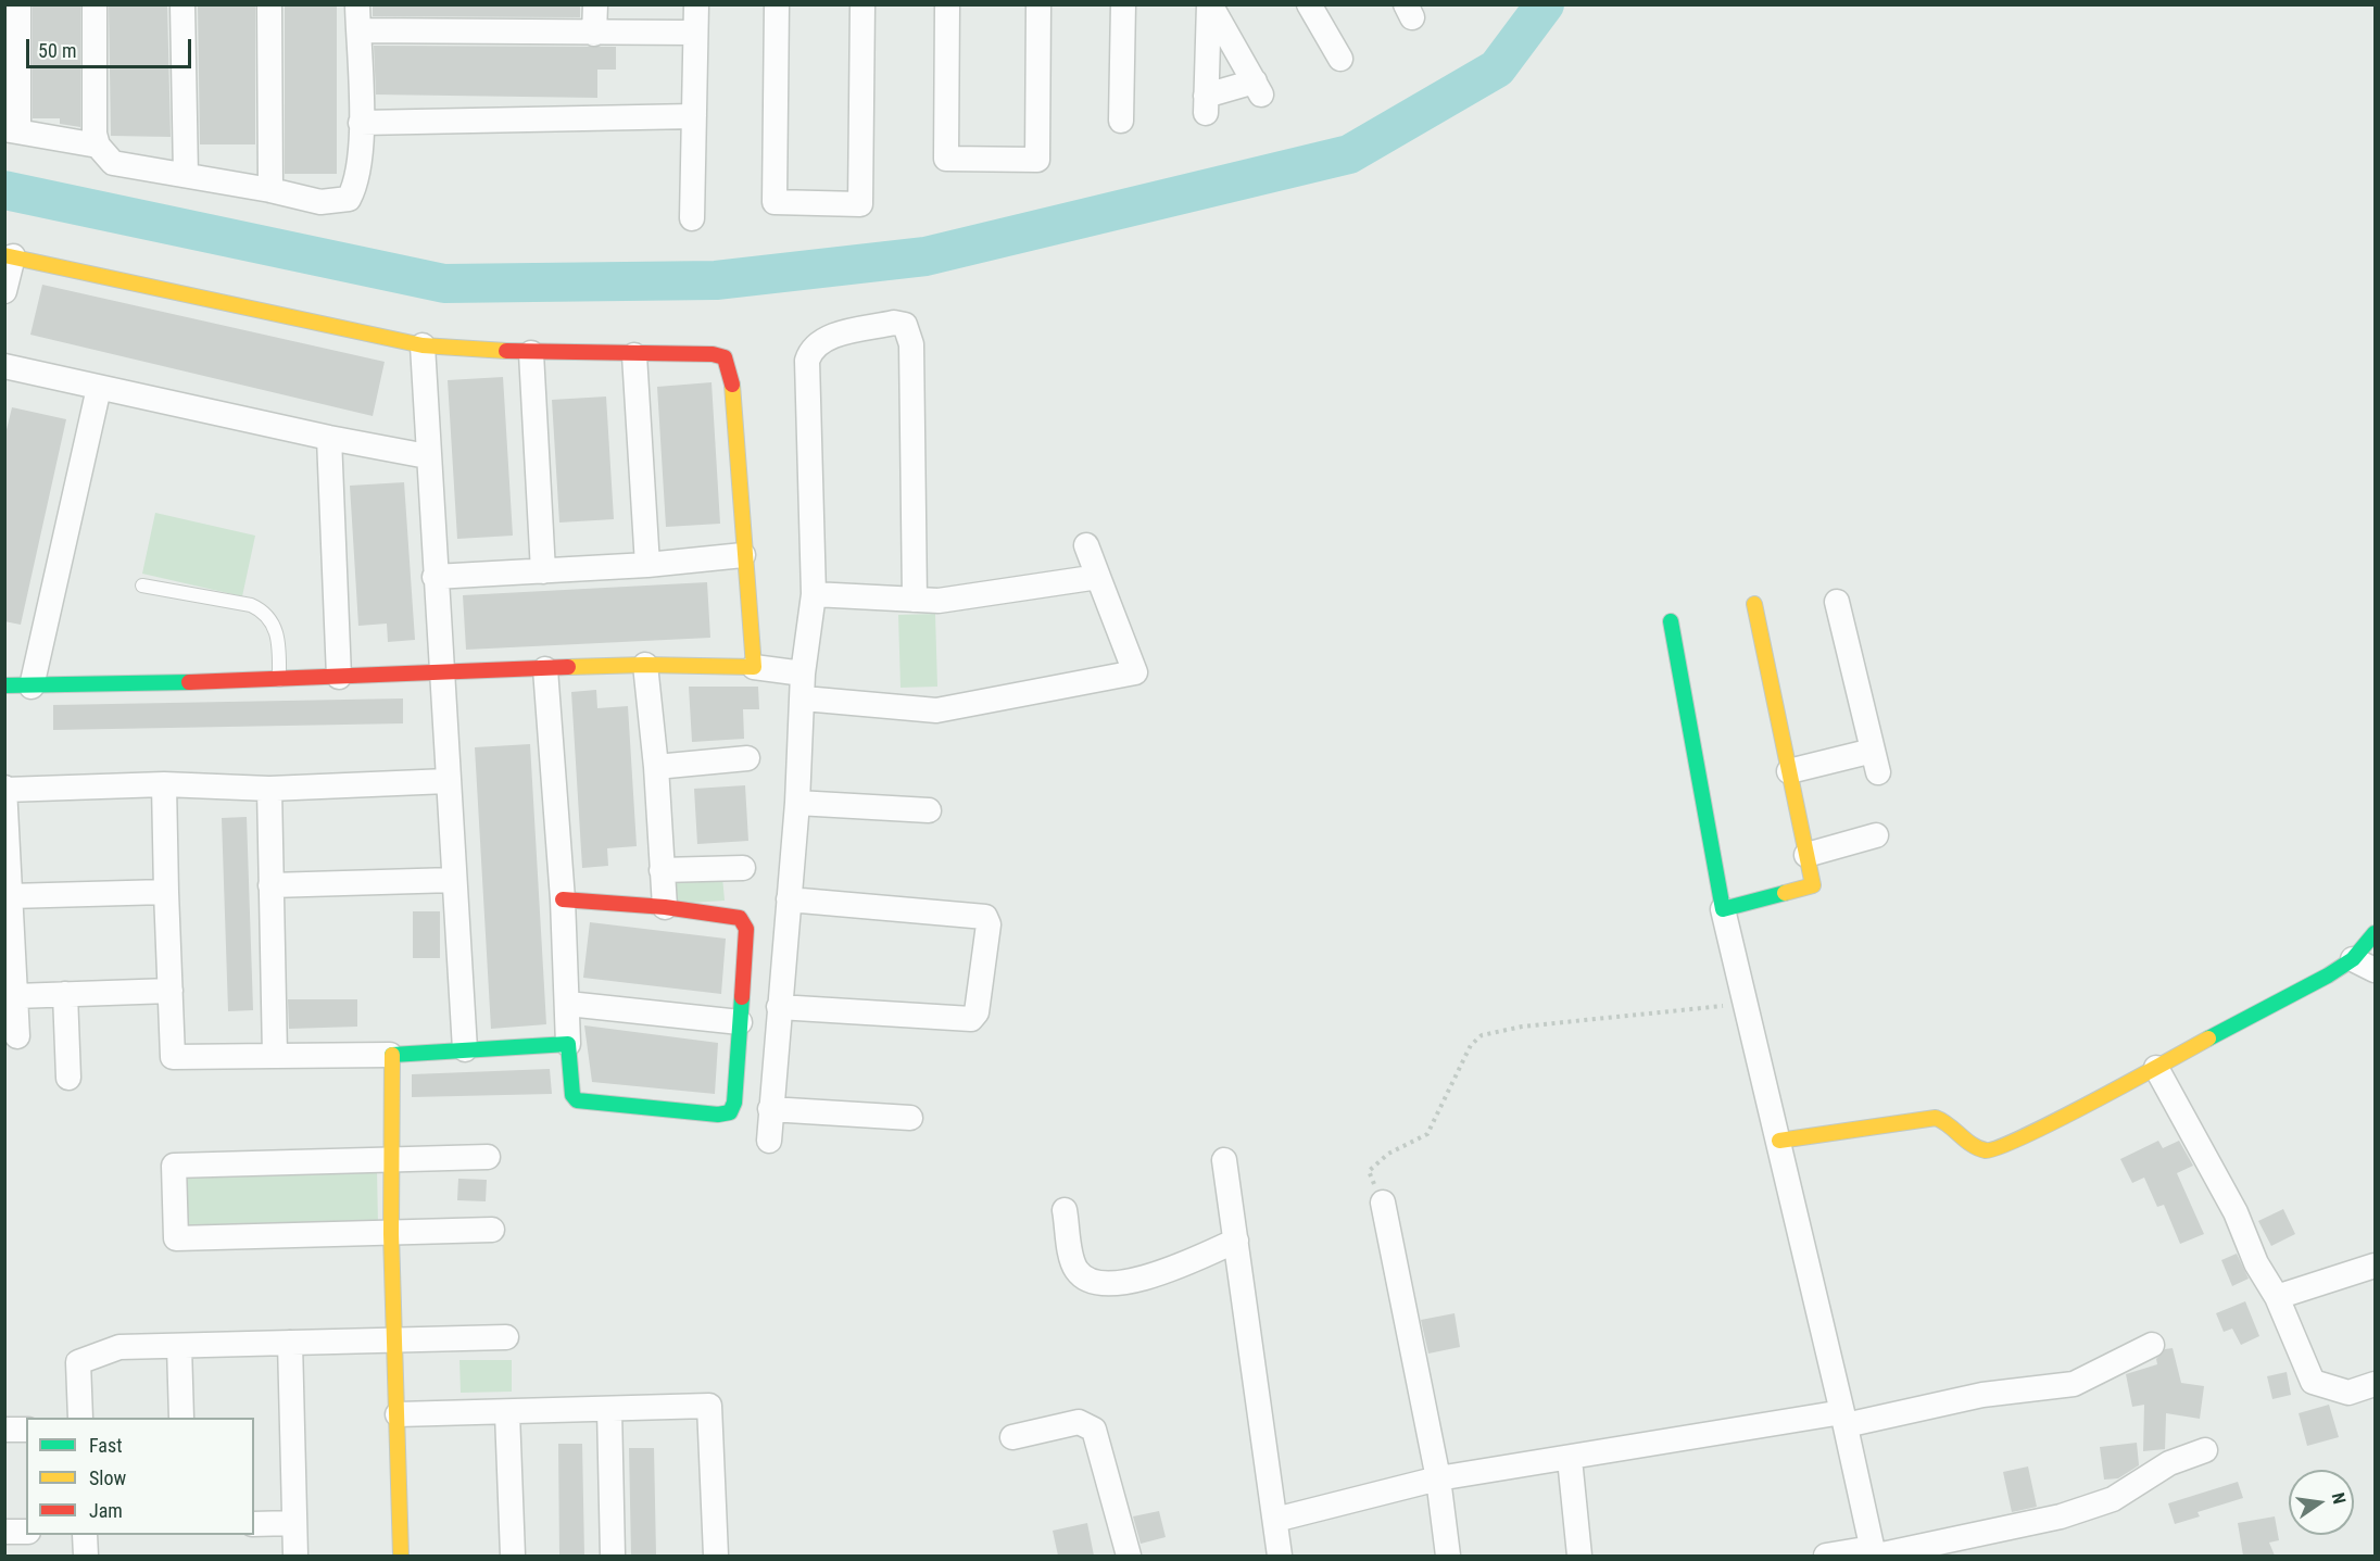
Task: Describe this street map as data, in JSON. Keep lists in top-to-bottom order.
{
  "legend": ["Fast", "Slow", "Jam"],
  "scale_bar": "50 m",
  "north": "right"
}
